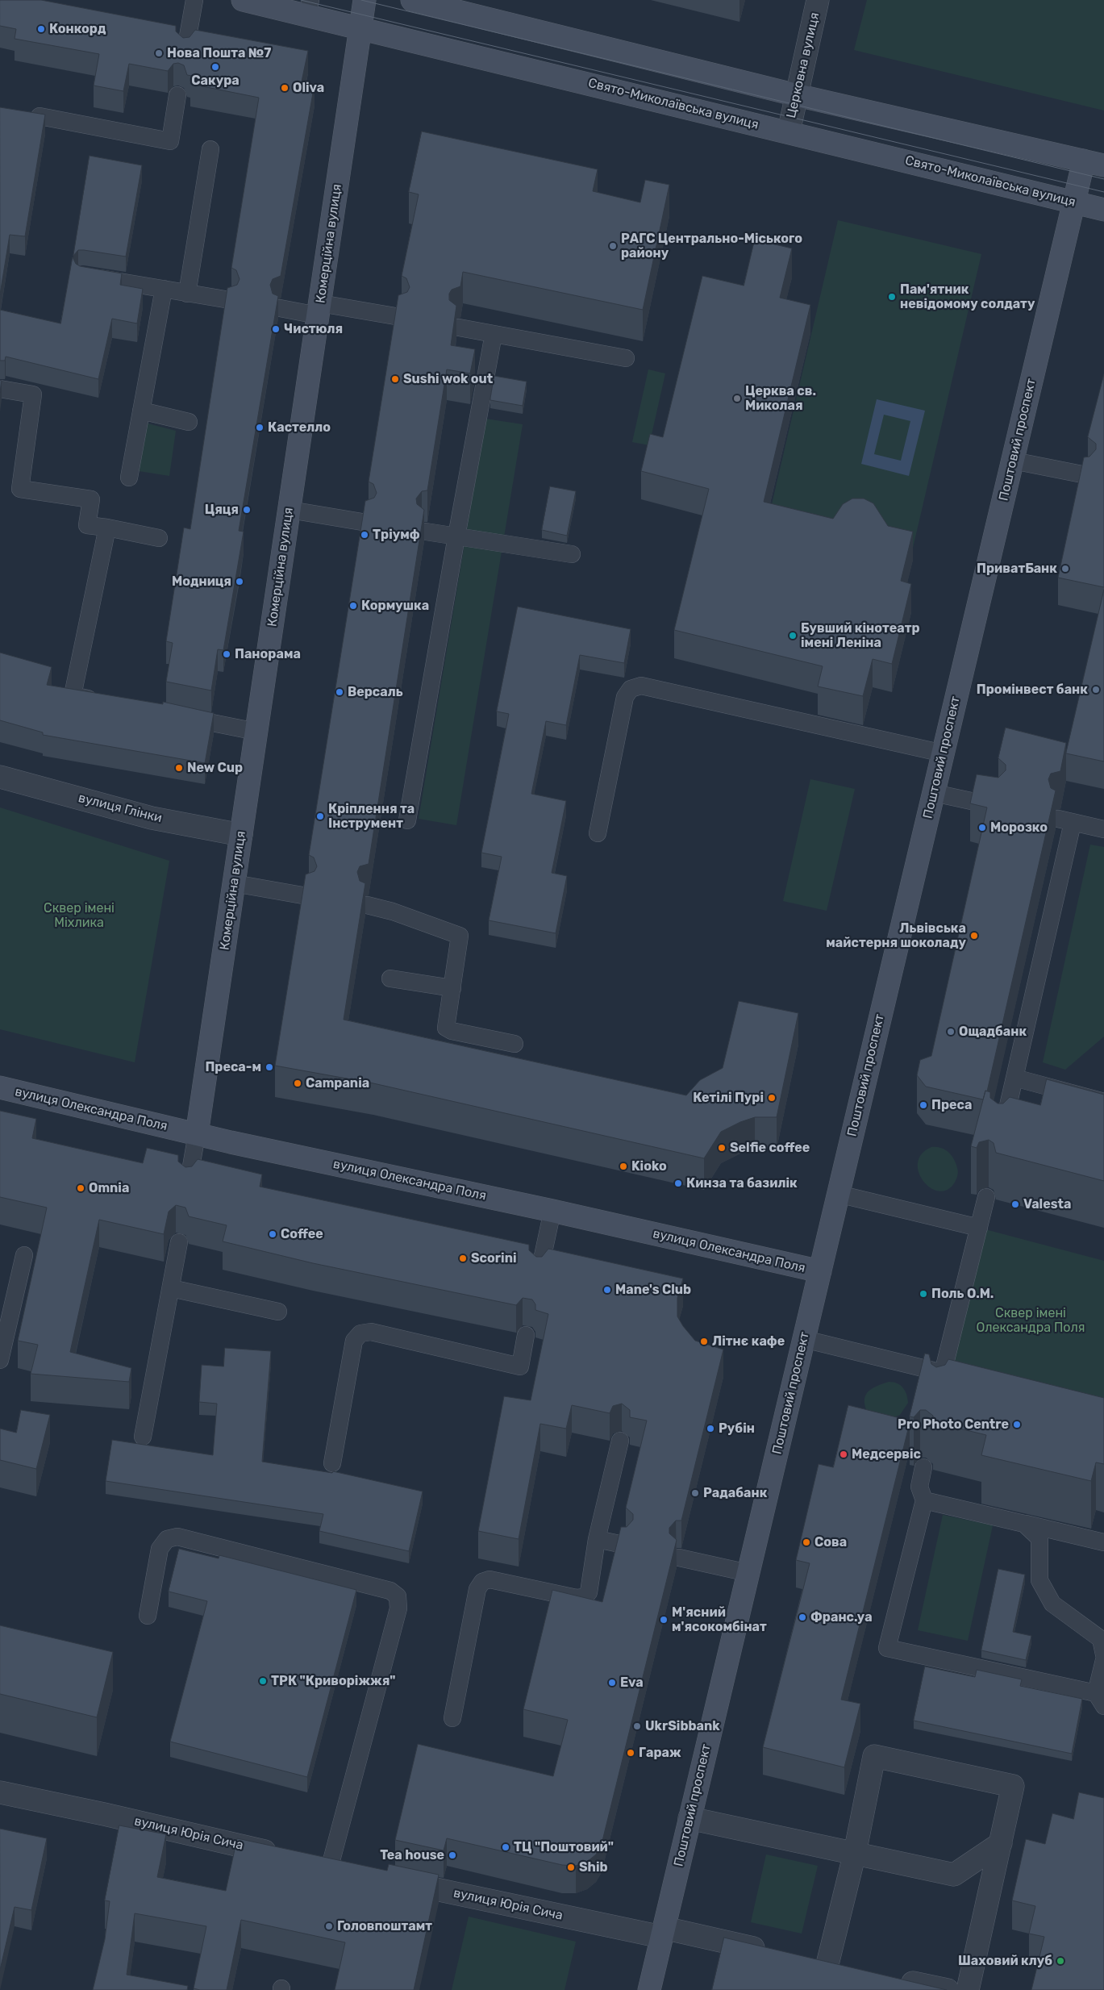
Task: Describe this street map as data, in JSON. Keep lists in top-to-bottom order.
{
  "streets": {
    "street": [
      "Церковна вулиця",
      "Свято-Миколаївська вулиця",
      "Комерційна вулиця",
      "Поштовий проспект",
      "вулиця Глінки",
      "вулиця Олександра Поля",
      "вулиця Юрія Сича"
    ]
  },
  "crossings": [
    ["Церковна вулиця", "Свято-Миколаївська вулиця"],
    ["Свято-Миколаївська вулиця", "Комерційна вулиця"],
    ["Свято-Миколаївська вулиця", "Поштовий проспект"],
    ["Комерційна вулиця", "вулиця Глінки"],
    ["Комерційна вулиця", "вулиця Олександра Поля"],
    ["Поштовий проспект", "вулиця Олександра Поля"],
    ["Поштовий проспект", "вулиця Юрія Сича"]
  ],
  "parks": ["Сквер імені Міхлика", "Сквер імені Олександра Поля"],
  "places": [
    "Конкорд",
    "Нова Пошта №7",
    "Сакура",
    "Oliva",
    "РАГС Центрально-Міського району",
    "Пам'ятник невідомому солдату",
    "Чистюля",
    "Sushi wok out",
    "Церква св. Миколая",
    "Кастелло",
    "Цяця",
    "Тріумф",
    "ПриватБанк",
    "Модниця",
    "Кормушка",
    "Бувший кінотеатр імені Леніна",
    "Панорама",
    "Промінвест банк",
    "Версаль",
    "New Cup",
    "Кріплення та Інструмент",
    "Морозко",
    "Львівська майстерня шоколаду",
    "Ощадбанк",
    "Преса-м",
    "Campania",
    "Кетілі Пурі",
    "Преса",
    "Selfie coffee",
    "Kioko",
    "Кинза та базилік",
    "Omnia",
    "Valesta",
    "Сoffee",
    "Scorini",
    "Mane's Club",
    "Поль О.М.",
    "Літнє кафе",
    "Pro Photo Centre",
    "Рубін",
    "Медсервіс",
    "Радабанк",
    "Сова",
    "Франс.уа",
    "М'ясний м'ясокомбінат",
    "ТРК \"Криворіжжя\"",
    "Eva",
    "UkrSibbank",
    "Гараж",
    "ТЦ \"Поштовий\"",
    "Tea house",
    "Shib",
    "Головпоштамт",
    "Шаховий клуб"
  ]
}
